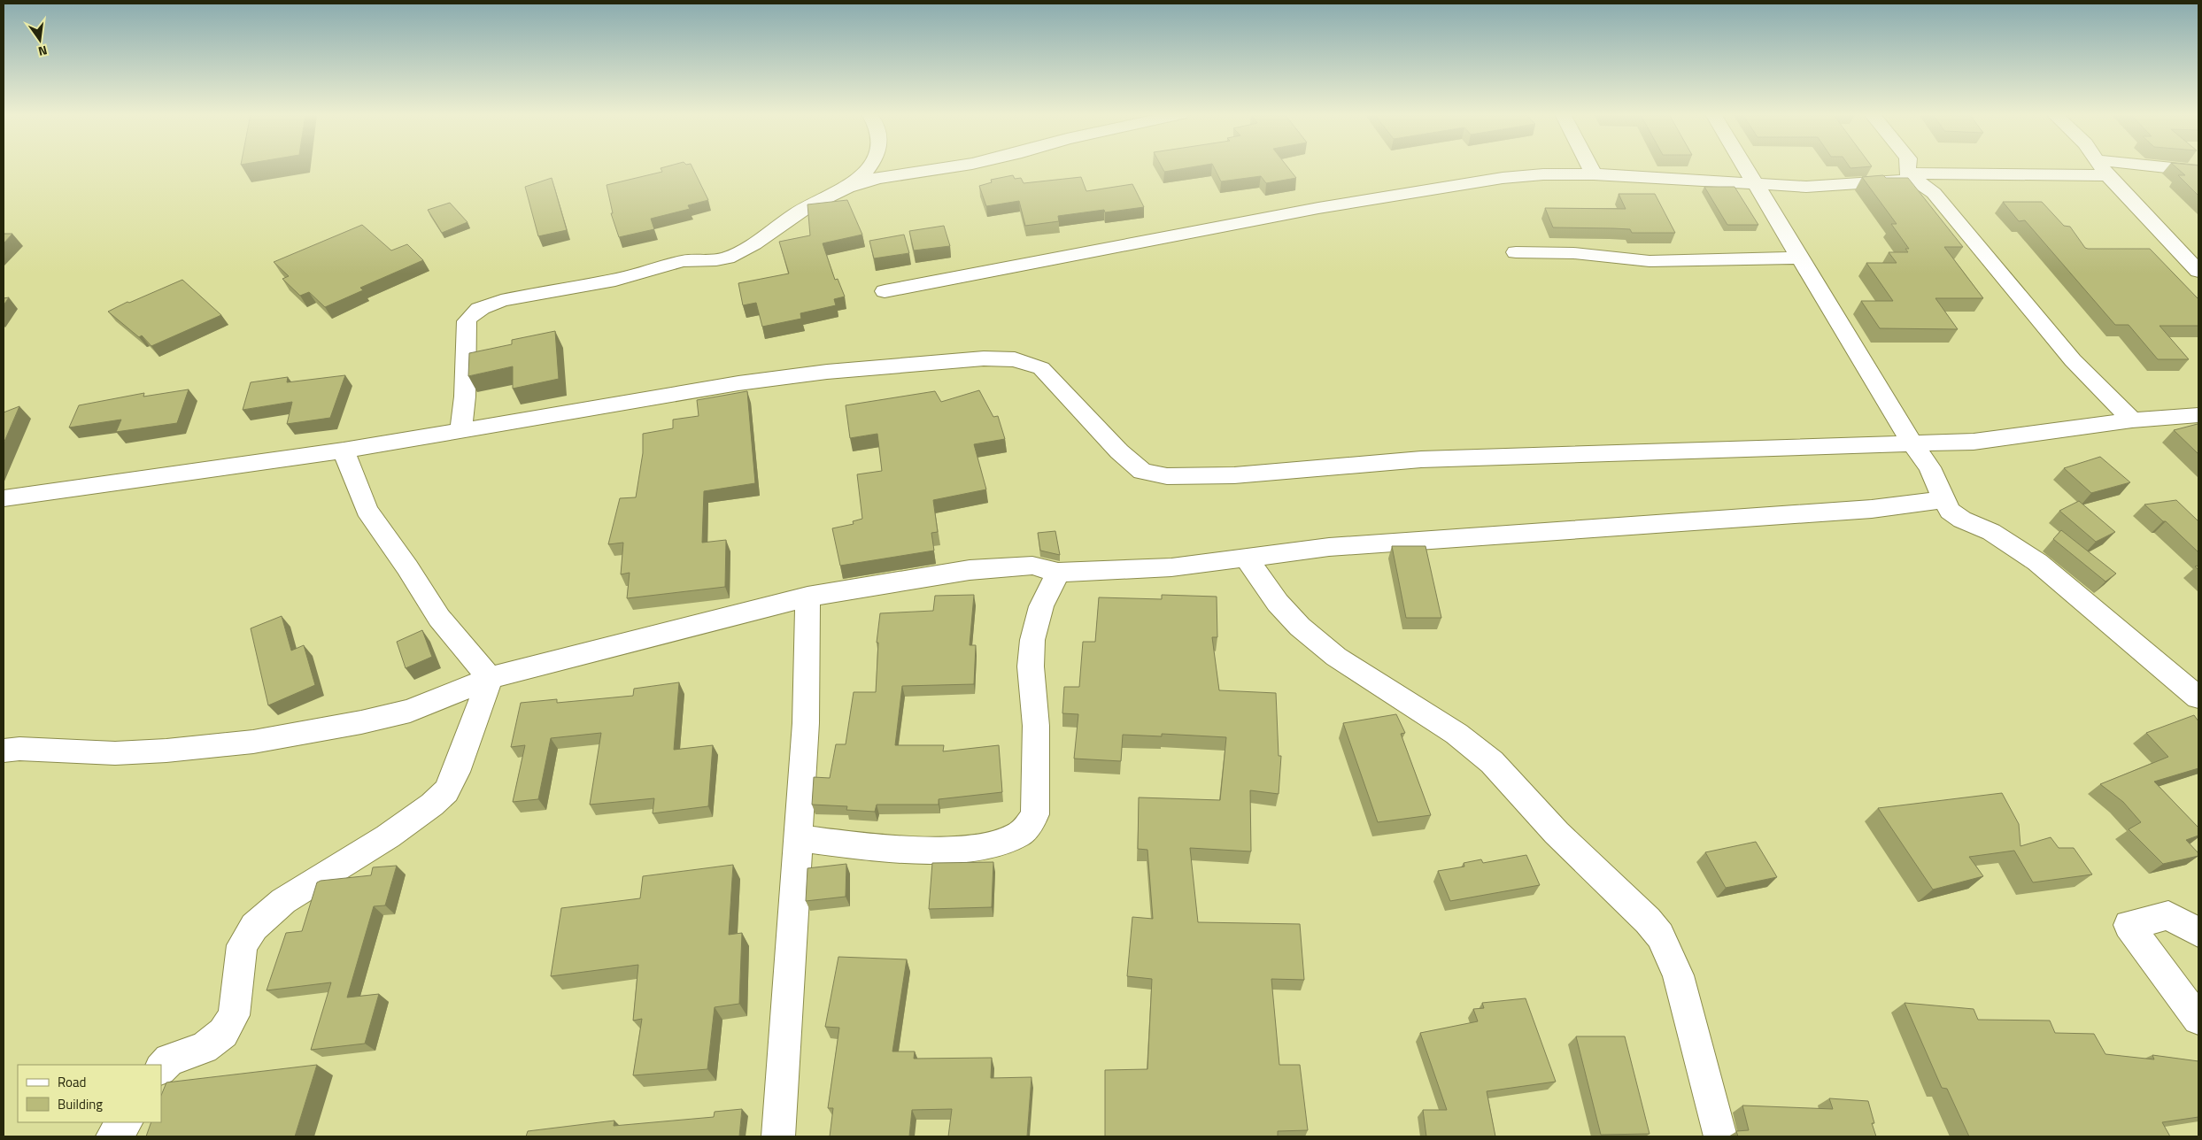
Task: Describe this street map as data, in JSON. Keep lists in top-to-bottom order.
{
  "legend": ["Road", "Building"],
  "north": "bottom"
}
